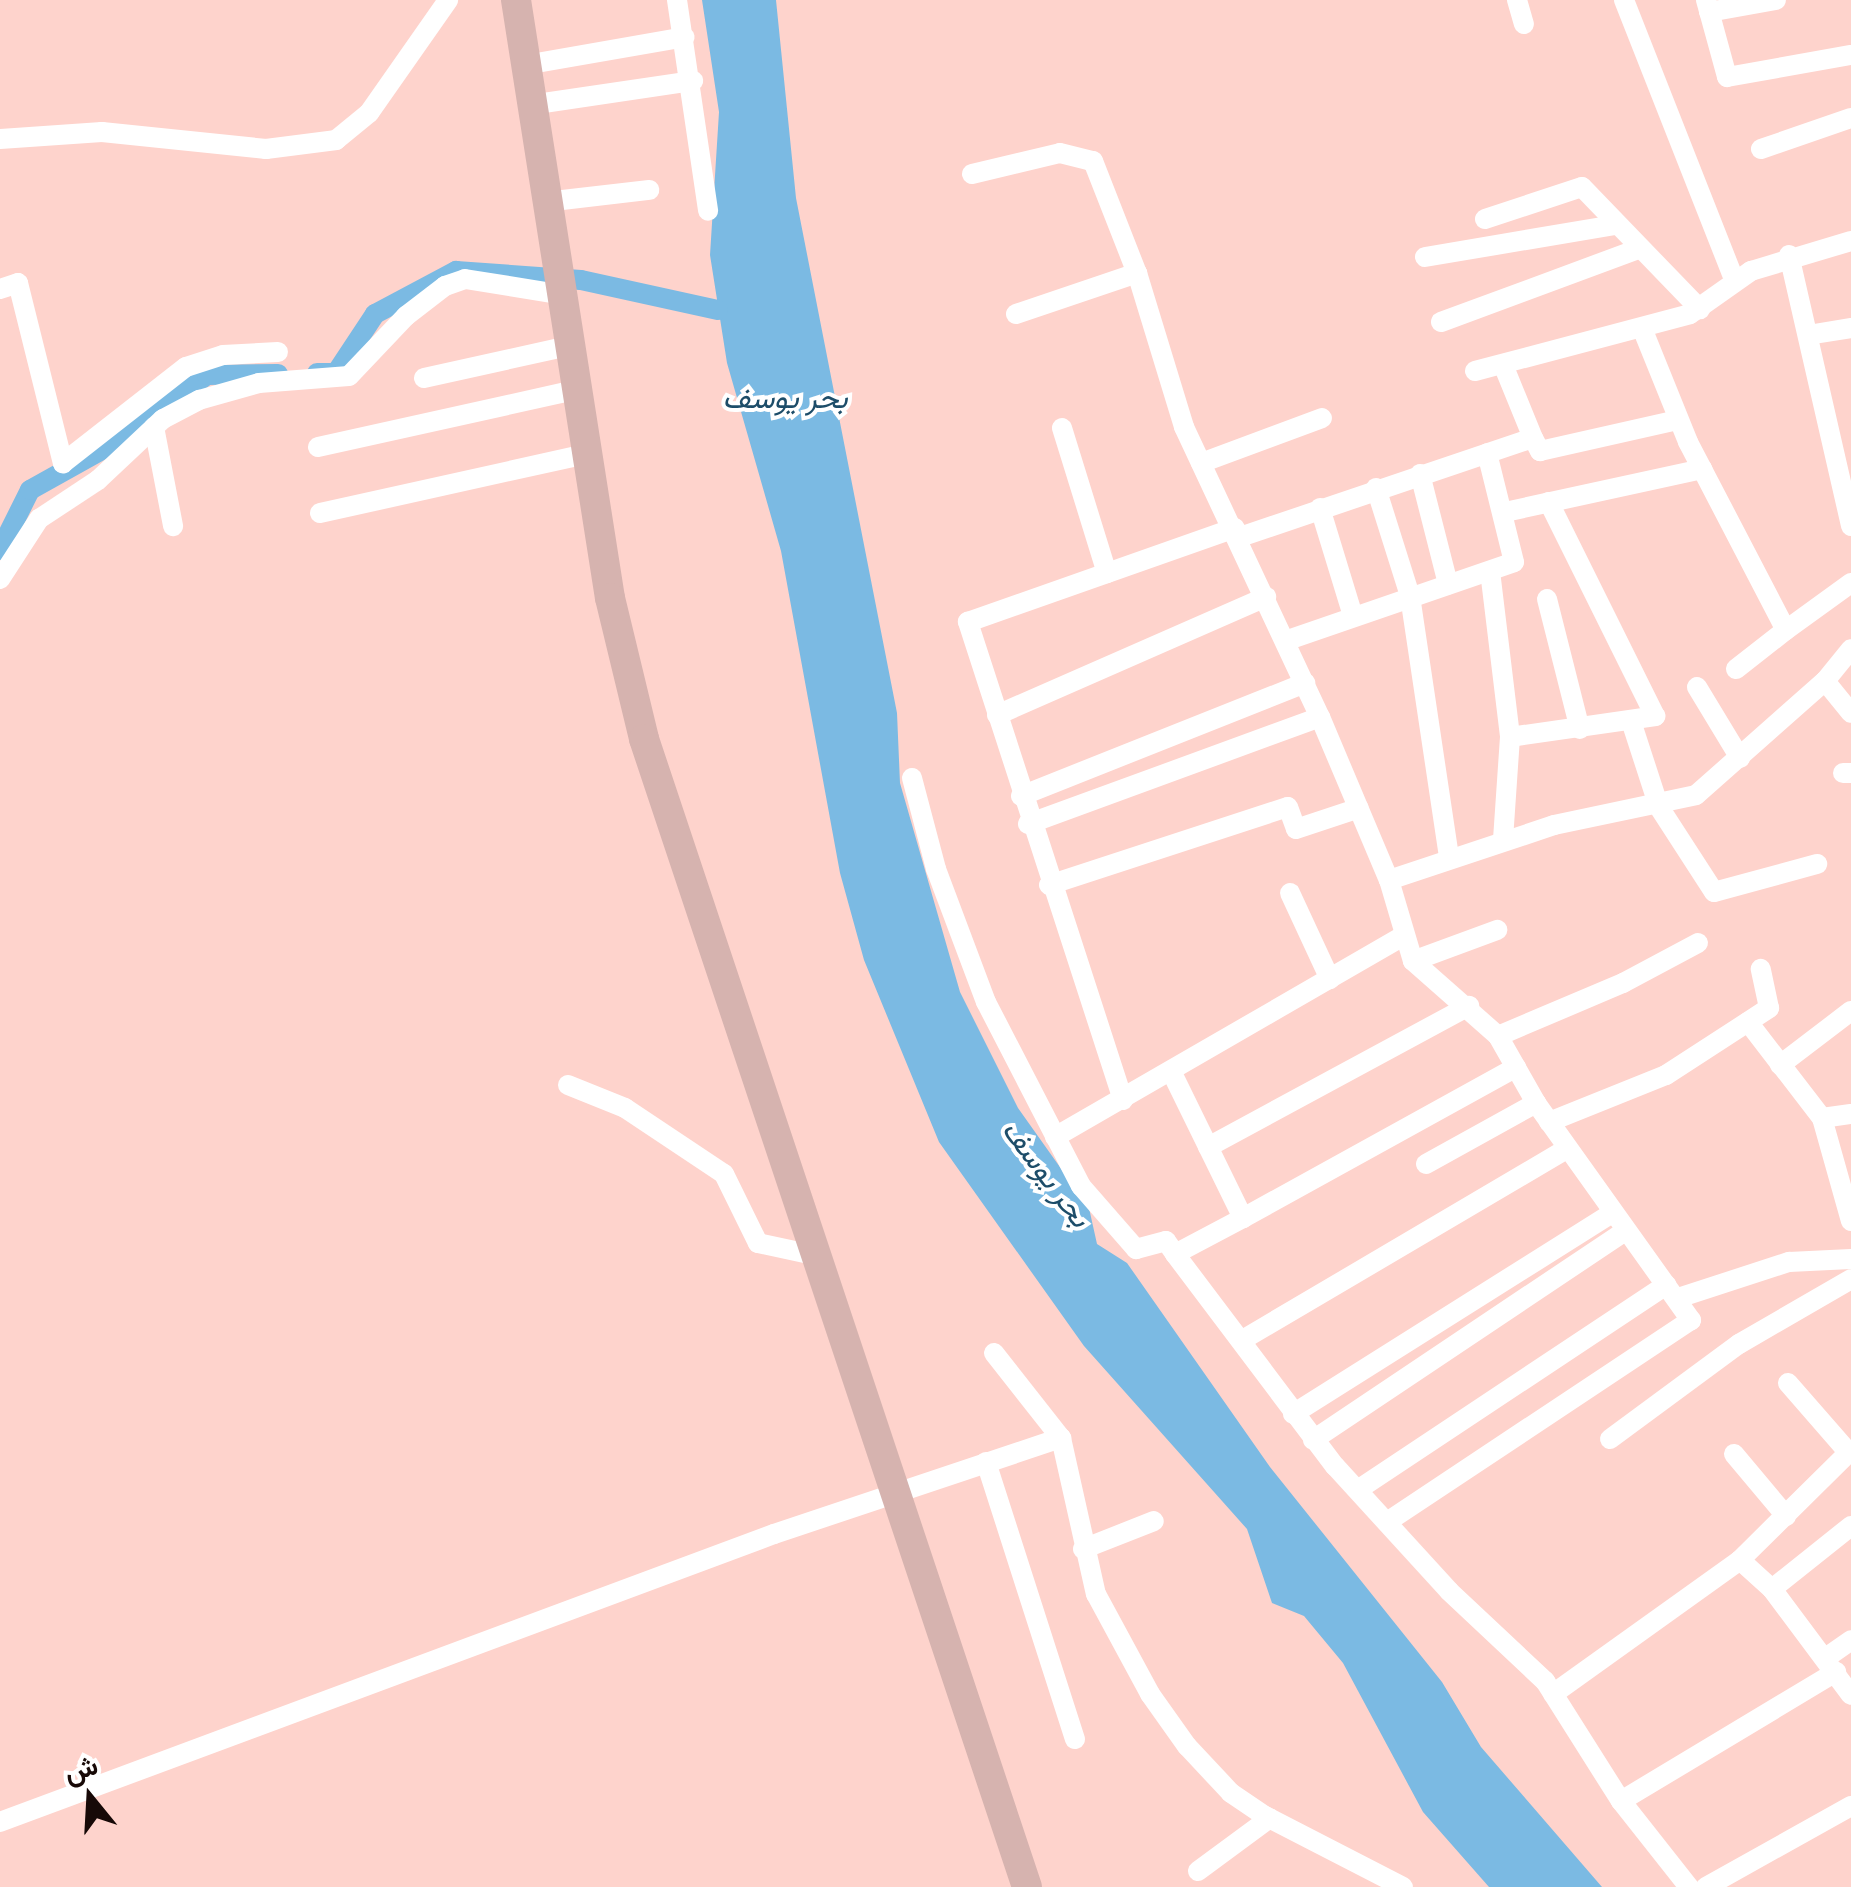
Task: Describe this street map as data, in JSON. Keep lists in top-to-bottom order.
{
  "water": ["بحر يوسف"],
  "north": "top"
}
